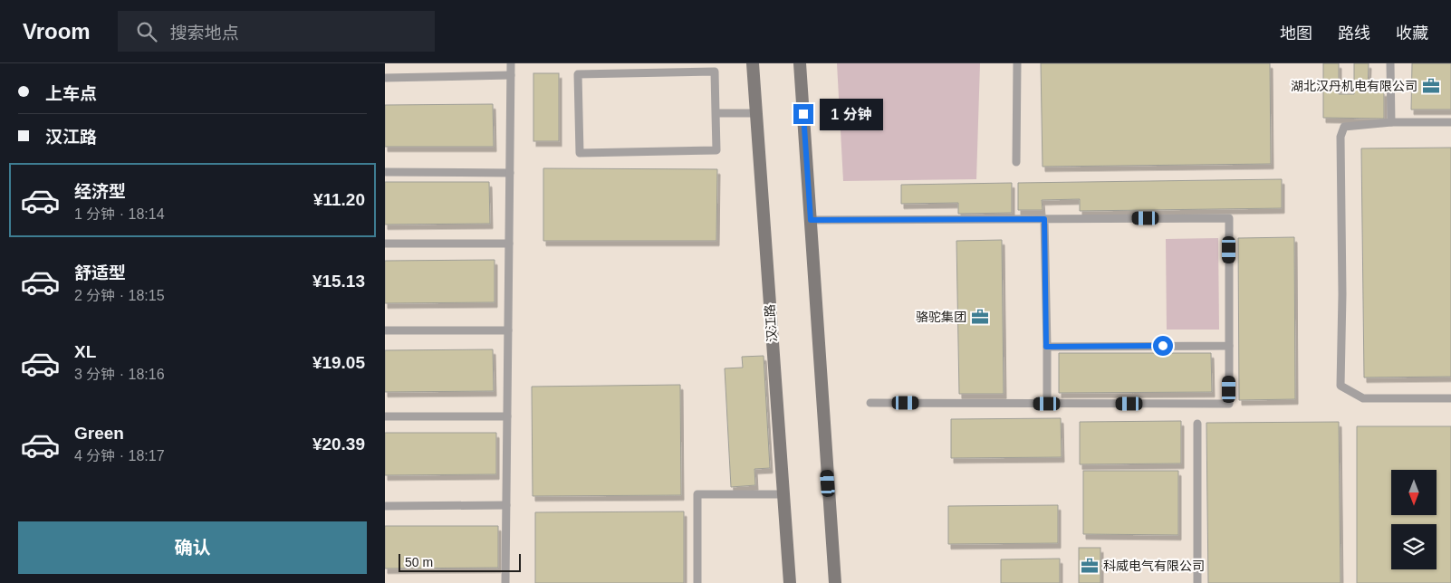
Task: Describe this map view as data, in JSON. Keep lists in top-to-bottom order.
{
  "streets": {
    "main road": ["汉江路"]
  },
  "places": {
    "office": ["湖北汉丹机电有限公司", "骆驼集团", "科威电气有限公司"]
  },
  "scale_bar": "50 m",
  "north": "bottom",
  "page": {
    "header": "Vroom",
    "search": "搜索地点",
    "nav": ["地图", "路线", "收藏"],
    "banner": ["上车点", "汉江路"],
    "bubble": "1 分钟",
    "list": [
      {
        "name": "经济型",
        "note": "1 分钟 · 18:14",
        "value": "¥11.20"
      },
      {
        "name": "舒适型",
        "note": "2 分钟 · 18:15",
        "value": "¥15.13"
      },
      {
        "name": "XL",
        "note": "3 分钟 · 18:16",
        "value": "¥19.05"
      },
      {
        "name": "Green",
        "note": "4 分钟 · 18:17",
        "value": "¥20.39"
      }
    ],
    "buttons": "确认",
    "scale": "50 m"
  }
}
